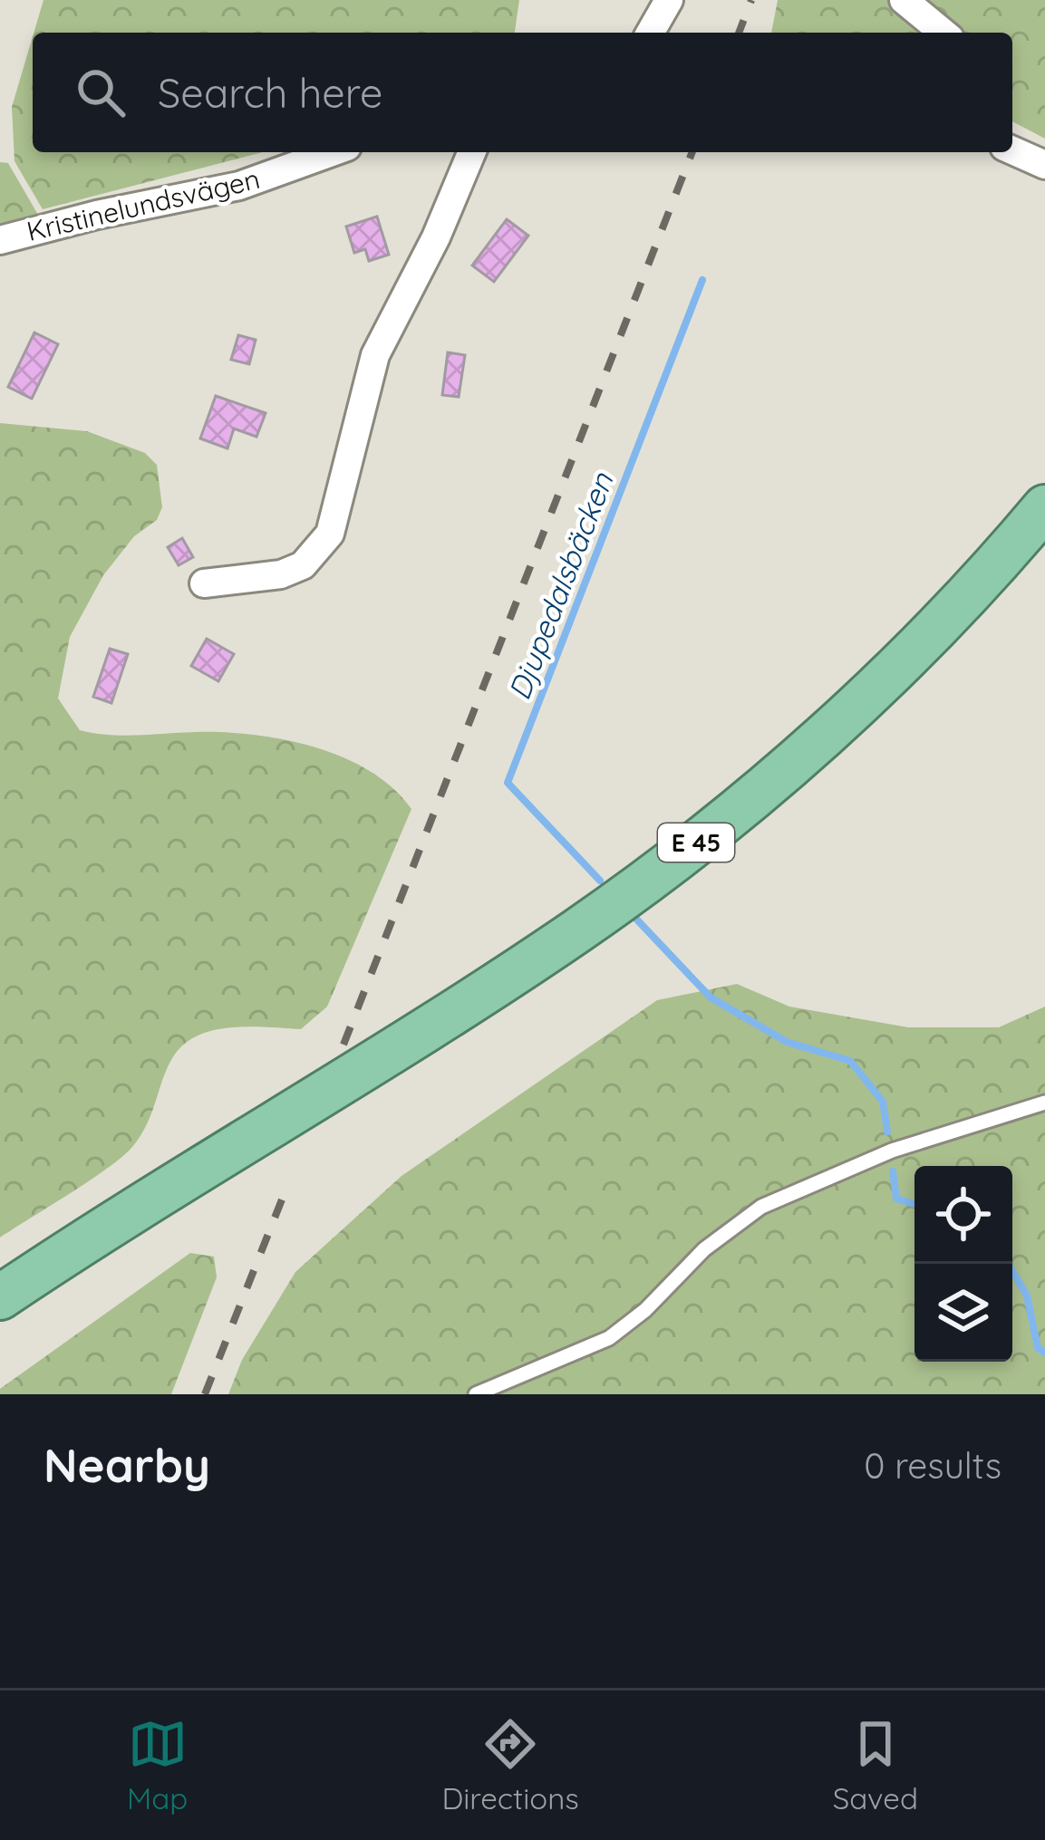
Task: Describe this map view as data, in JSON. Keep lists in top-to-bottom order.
{
  "streets": {
    "highway": ["E 45"],
    "street": ["Kristinelundsvägen"]
  },
  "water": ["Djupedalsbäcken"],
  "page": {
    "search": "Search here",
    "heading": ["Nearby", "0 results"],
    "nav": ["Map", "Directions", "Saved"]
  }
}
